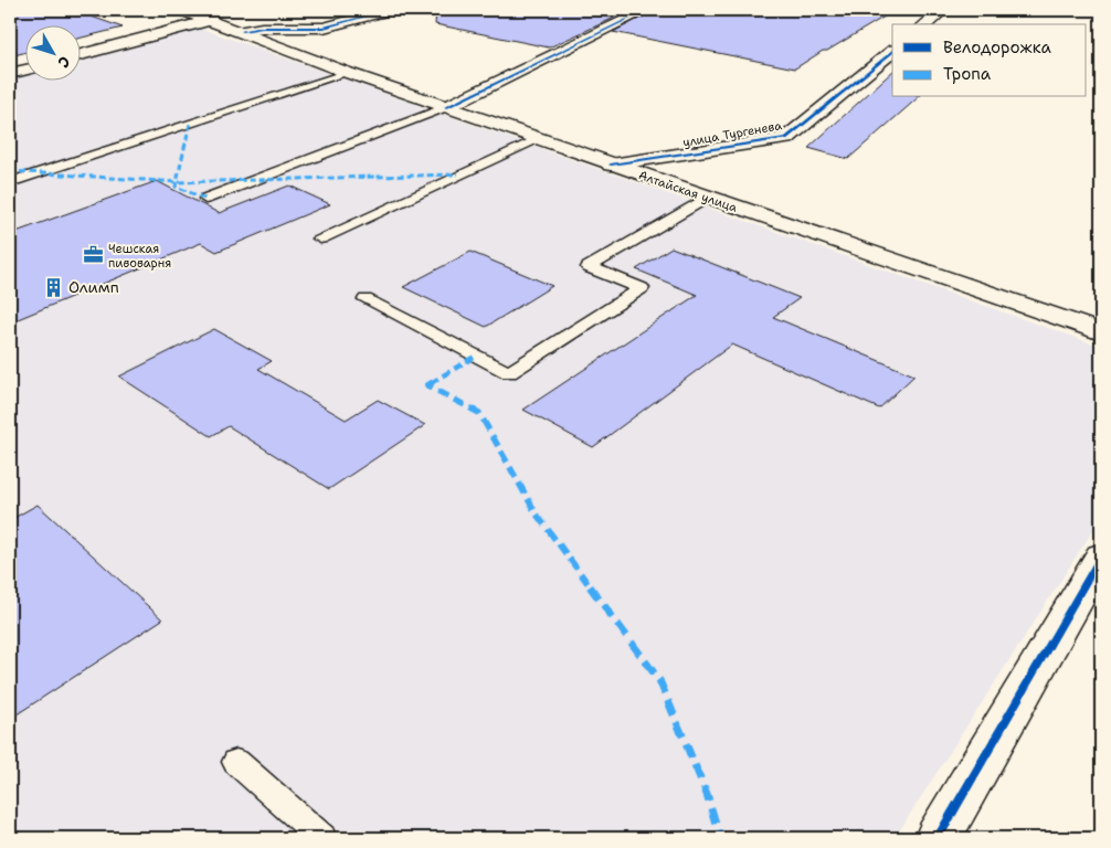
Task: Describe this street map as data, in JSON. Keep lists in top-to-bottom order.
{
  "streets": {
    "street": ["улица Тургенева", "Алтайская улица"]
  },
  "crossings": [
    ["улица Тургенева", "Алтайская улица"]
  ],
  "places": {
    "office": ["Чешская пивоварня"],
    "building": ["Олимп"]
  },
  "legend": ["Велодорожка", "Тропа"],
  "north": "bottom right"
}
